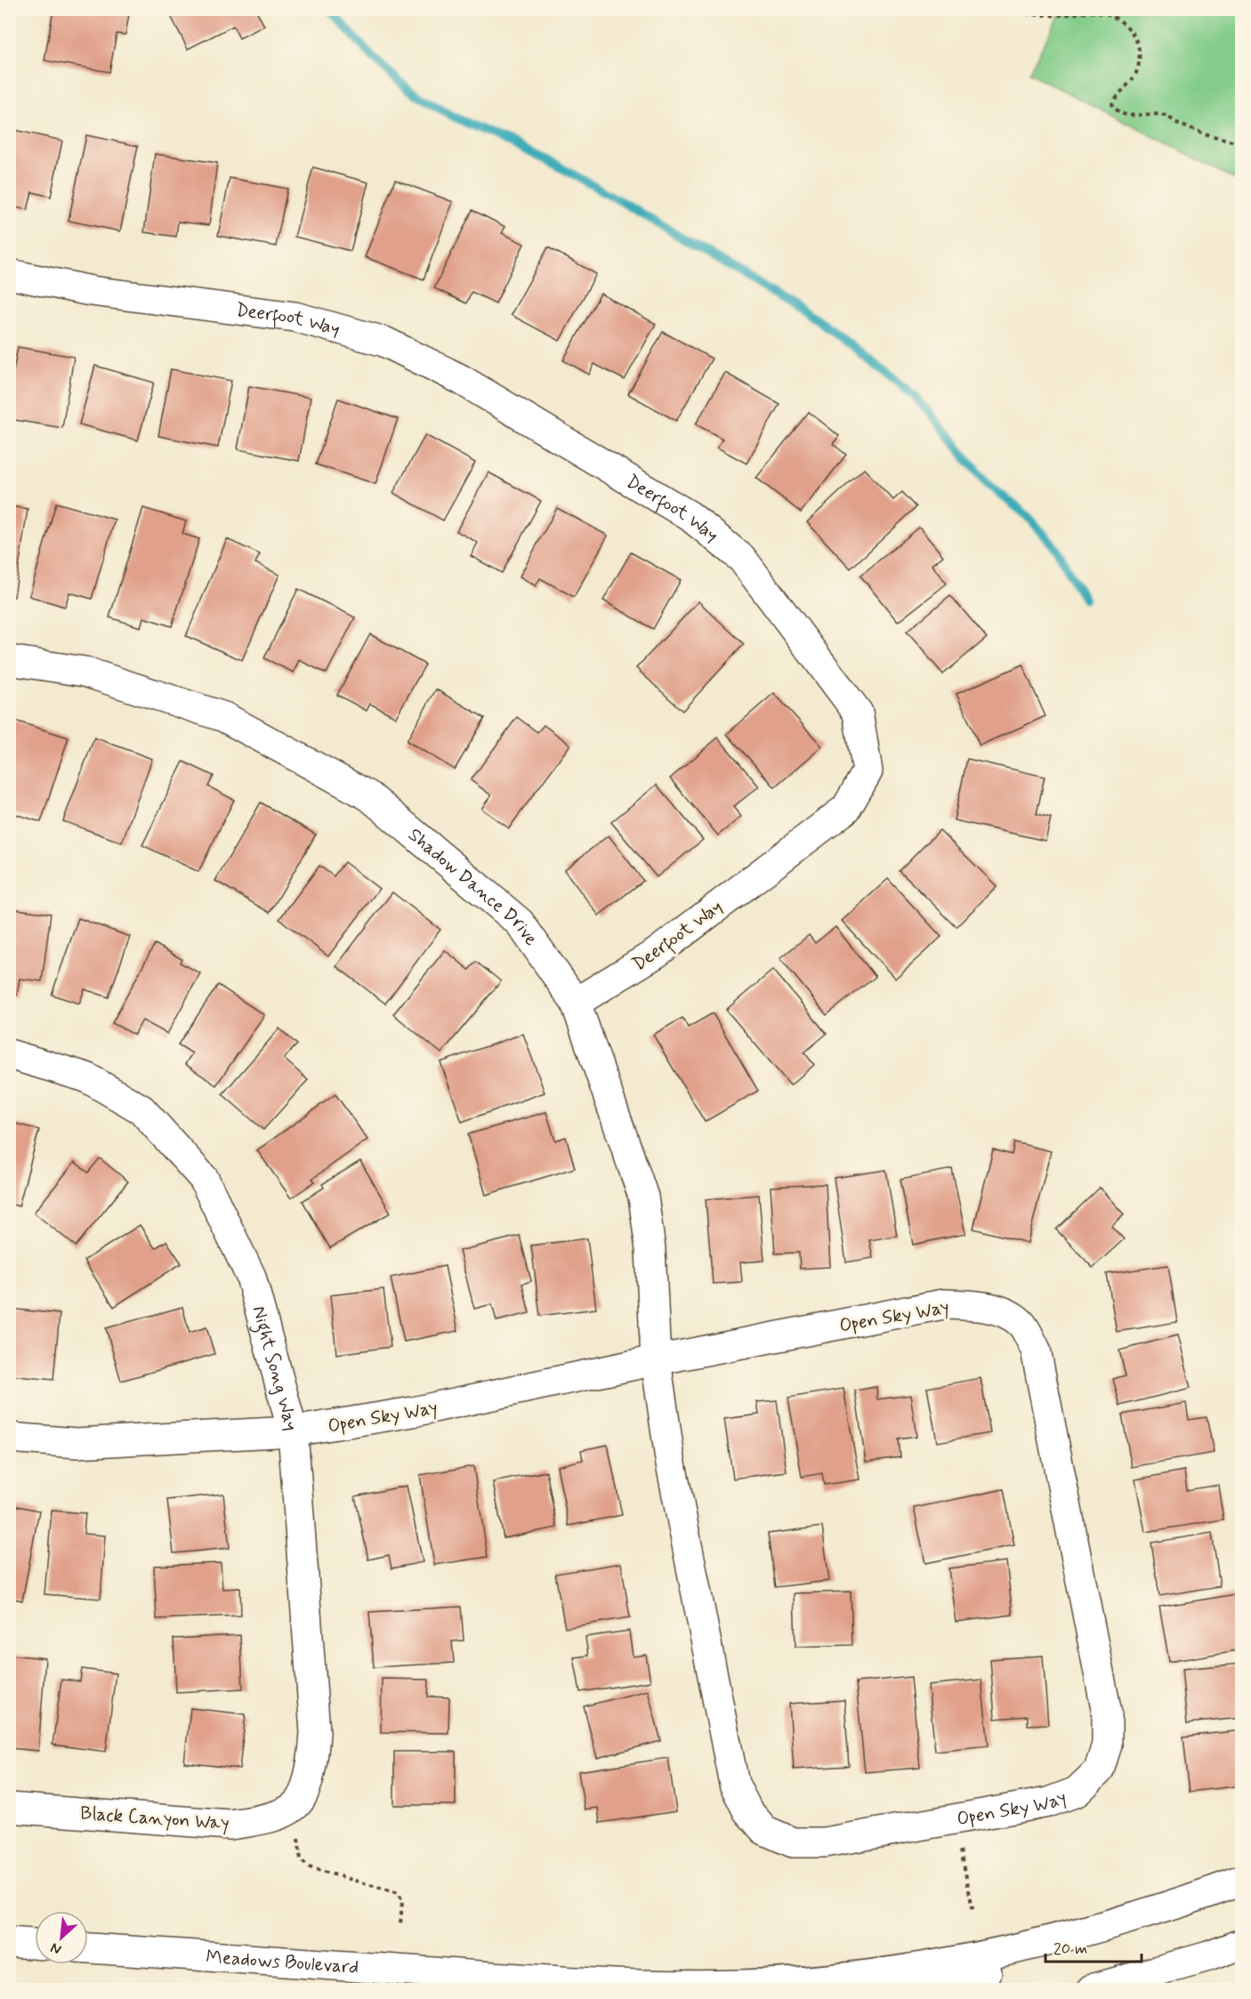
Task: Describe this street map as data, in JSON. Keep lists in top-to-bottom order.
{
  "streets": {
    "street": [
      "Deerfoot Way",
      "Shadow Dance Drive",
      "Open Sky Way",
      "Night Song Way",
      "Black Canyon Way",
      "Meadows Boulevard"
    ]
  },
  "crossings": [
    ["Deerfoot Way", "Shadow Dance Drive"],
    ["Shadow Dance Drive", "Open Sky Way"],
    ["Open Sky Way", "Night Song Way"],
    ["Night Song Way", "Black Canyon Way"]
  ],
  "scale_bar": "20 m",
  "north": "bottom left"
}
